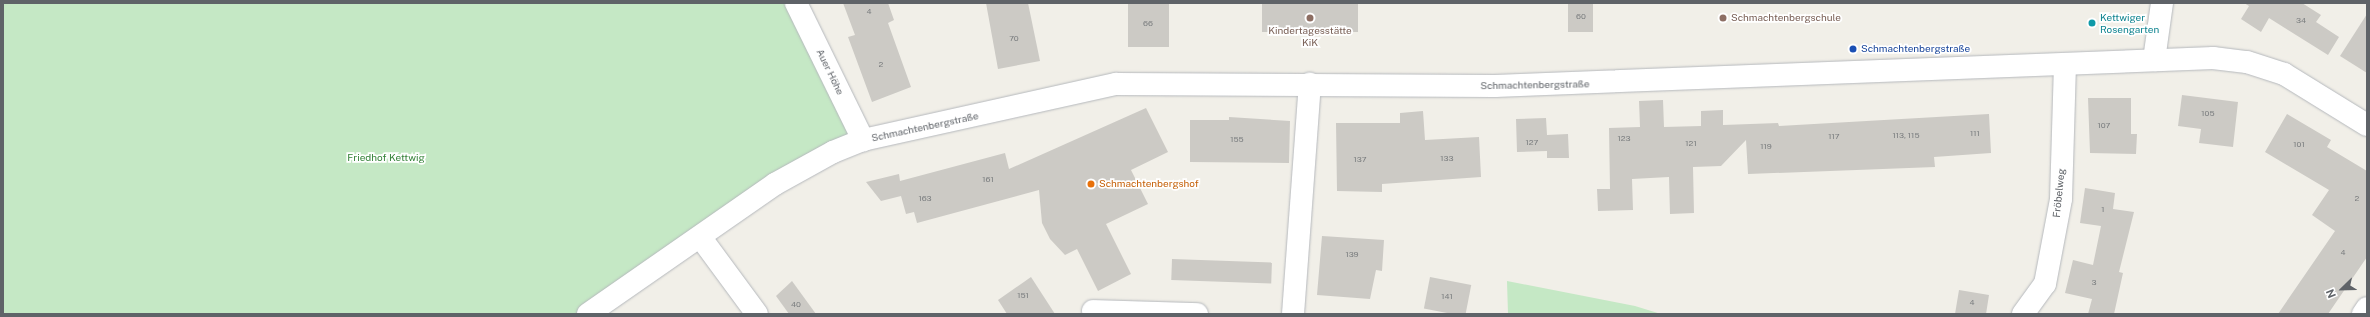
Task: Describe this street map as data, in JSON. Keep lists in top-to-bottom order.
{
  "streets": {
    "street": ["Auer Höhe", "Schmachtenbergstraße", "Fröbelweg"]
  },
  "crossings": [
    ["Auer Höhe", "Schmachtenbergstraße"],
    ["Schmachtenbergstraße", "Fröbelweg"]
  ],
  "parks": ["Friedhof Kettwig"],
  "places": [
    "Kindertagesstätte KiK",
    "Schmachtenbergschule",
    "Kettwiger Rosengarten",
    "Schmachtenbergstraße",
    "Schmachtenbergshof"
  ],
  "house_numbers": [
    "4",
    "60",
    "34",
    "66",
    "70",
    "2",
    "105",
    "107",
    "111",
    "113, 115",
    "117",
    "123",
    "155",
    "127",
    "121",
    "101",
    "119",
    "133",
    "137",
    "161",
    "163",
    "2",
    "1",
    "4",
    "139",
    "3",
    "151",
    "141",
    "4",
    "40"
  ],
  "north": "bottom left"
}
